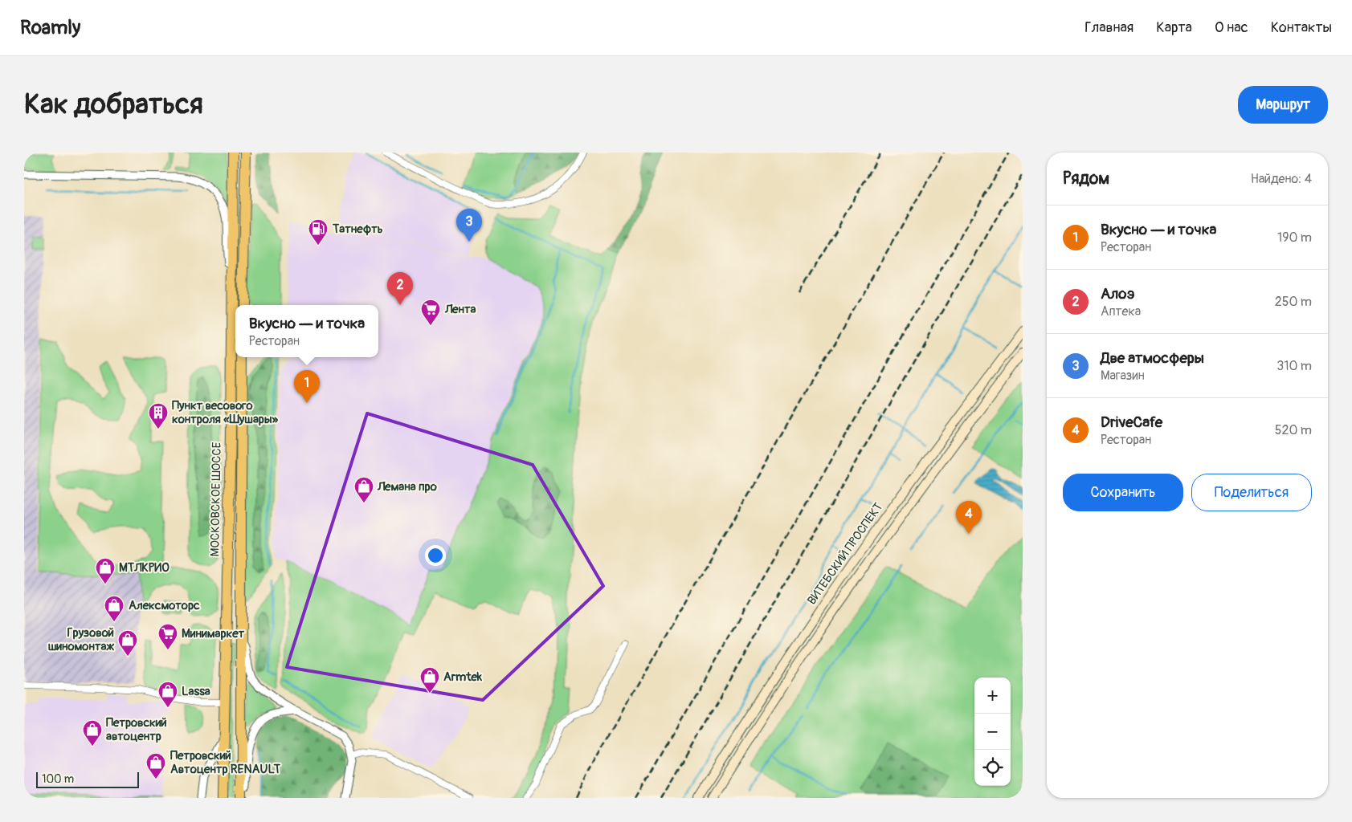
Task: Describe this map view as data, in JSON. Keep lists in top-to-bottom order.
{
  "streets": {
    "highway": ["МОСКОВСКОЕ ШОССЕ"],
    "main road": ["ВИТЕБСКИЙ ПРОСПЕКТ"]
  },
  "places": {
    "fuel station": ["Татнефть"],
    "supermarket": ["Лента", "Минимаркет"],
    "building": ["Пункт весового контроля «Шушары»"],
    "shop": [
      "Лемана про",
      "МТЛКРИО",
      "Алексмоторс",
      "Грузовой шиномонтаж",
      "Armtek",
      "Lassa",
      "Петровский автоцентр",
      "Петровский Автоцентр RENAULT"
    ]
  },
  "scale_bar": "100 m",
  "page": {
    "header": "Roamly",
    "nav": [
      "Главная",
      "Карта",
      "О нас",
      "Контакты"
    ],
    "buttons": [
      "Маршрут",
      ["Сохранить", "Поделиться"]
    ],
    "title": "Как добраться",
    "heading": ["Рядом", "Найдено: 4"],
    "list": [
      {
        "mark": "1",
        "name": "Вкусно — и точка",
        "note": "Ресторан",
        "value": "190 m"
      },
      {
        "mark": "2",
        "name": "Алоэ",
        "note": "Аптека",
        "value": "250 m"
      },
      {
        "mark": "3",
        "name": "Две атмосферы",
        "note": "Магазин",
        "value": "310 m"
      },
      {
        "mark": "4",
        "name": "DriveCafe",
        "note": "Ресторан",
        "value": "520 m"
      }
    ],
    "pins": [
      "3",
      "2",
      "1",
      "4"
    ],
    "popup": ["Вкусно — и точка", "Ресторан"],
    "map_buttons": ["+", "−"],
    "scale": "100 m"
  }
}
